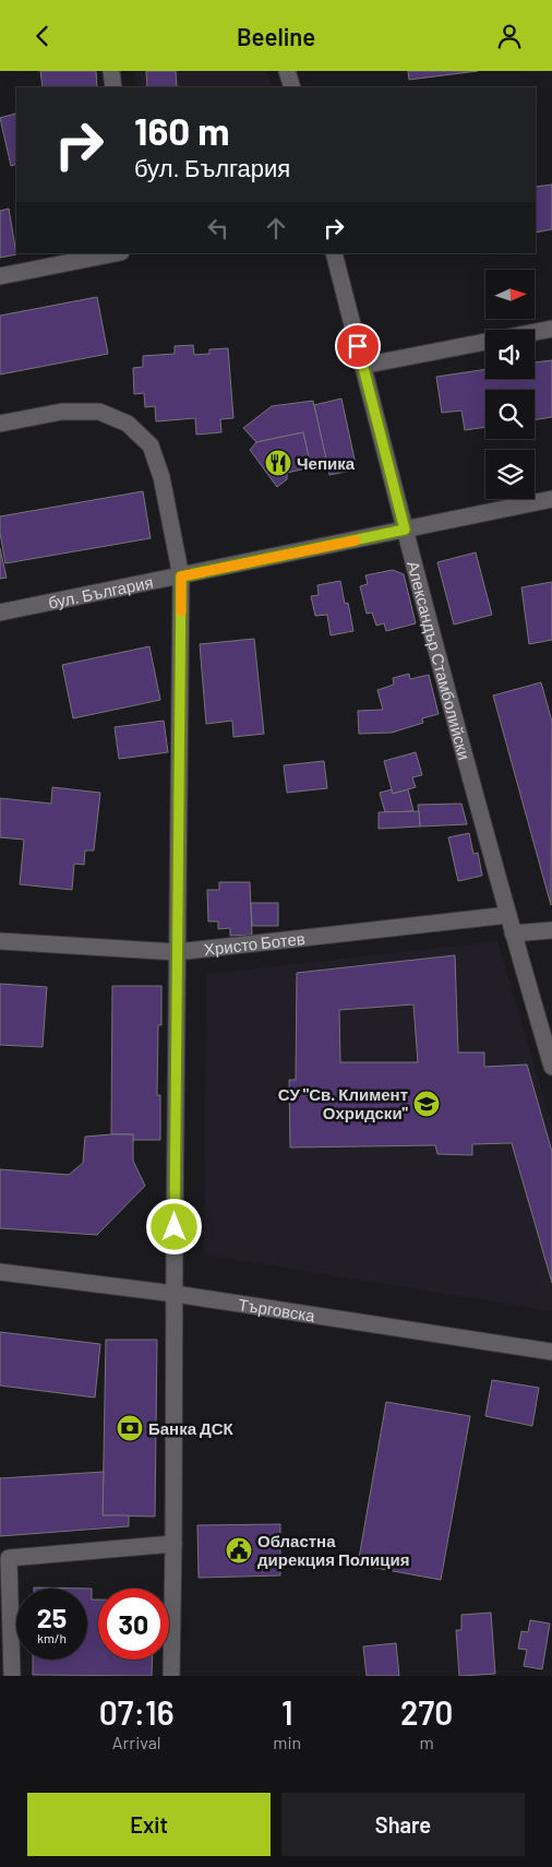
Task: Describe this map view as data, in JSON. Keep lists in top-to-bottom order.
{
  "streets": {
    "street": [
      "бул. България",
      "Александър Стамболийски",
      "Христо Ботев",
      "Търговска"
    ]
  },
  "crossings": [
    ["бул. България", "Александър Стамболийски"],
    ["Александър Стамболийски", "Христо Ботев"]
  ],
  "places": {
    "restaurant": ["Чепика"],
    "school or university": ["СУ \"Св. Климент Охридски\""],
    "bank": ["Банка ДСК"],
    "public building": ["Областна дирекция Полиция"]
  },
  "north": "right",
  "page": {
    "header": "Beeline",
    "turn": ["160 m", "бул. България"],
    "speed": "25 km/h",
    "limit": "30",
    "eta": [
      "07:16",
      "Arrival",
      "1",
      "min",
      "270",
      "m"
    ],
    "buttons": ["Exit", "Share"]
  }
}
